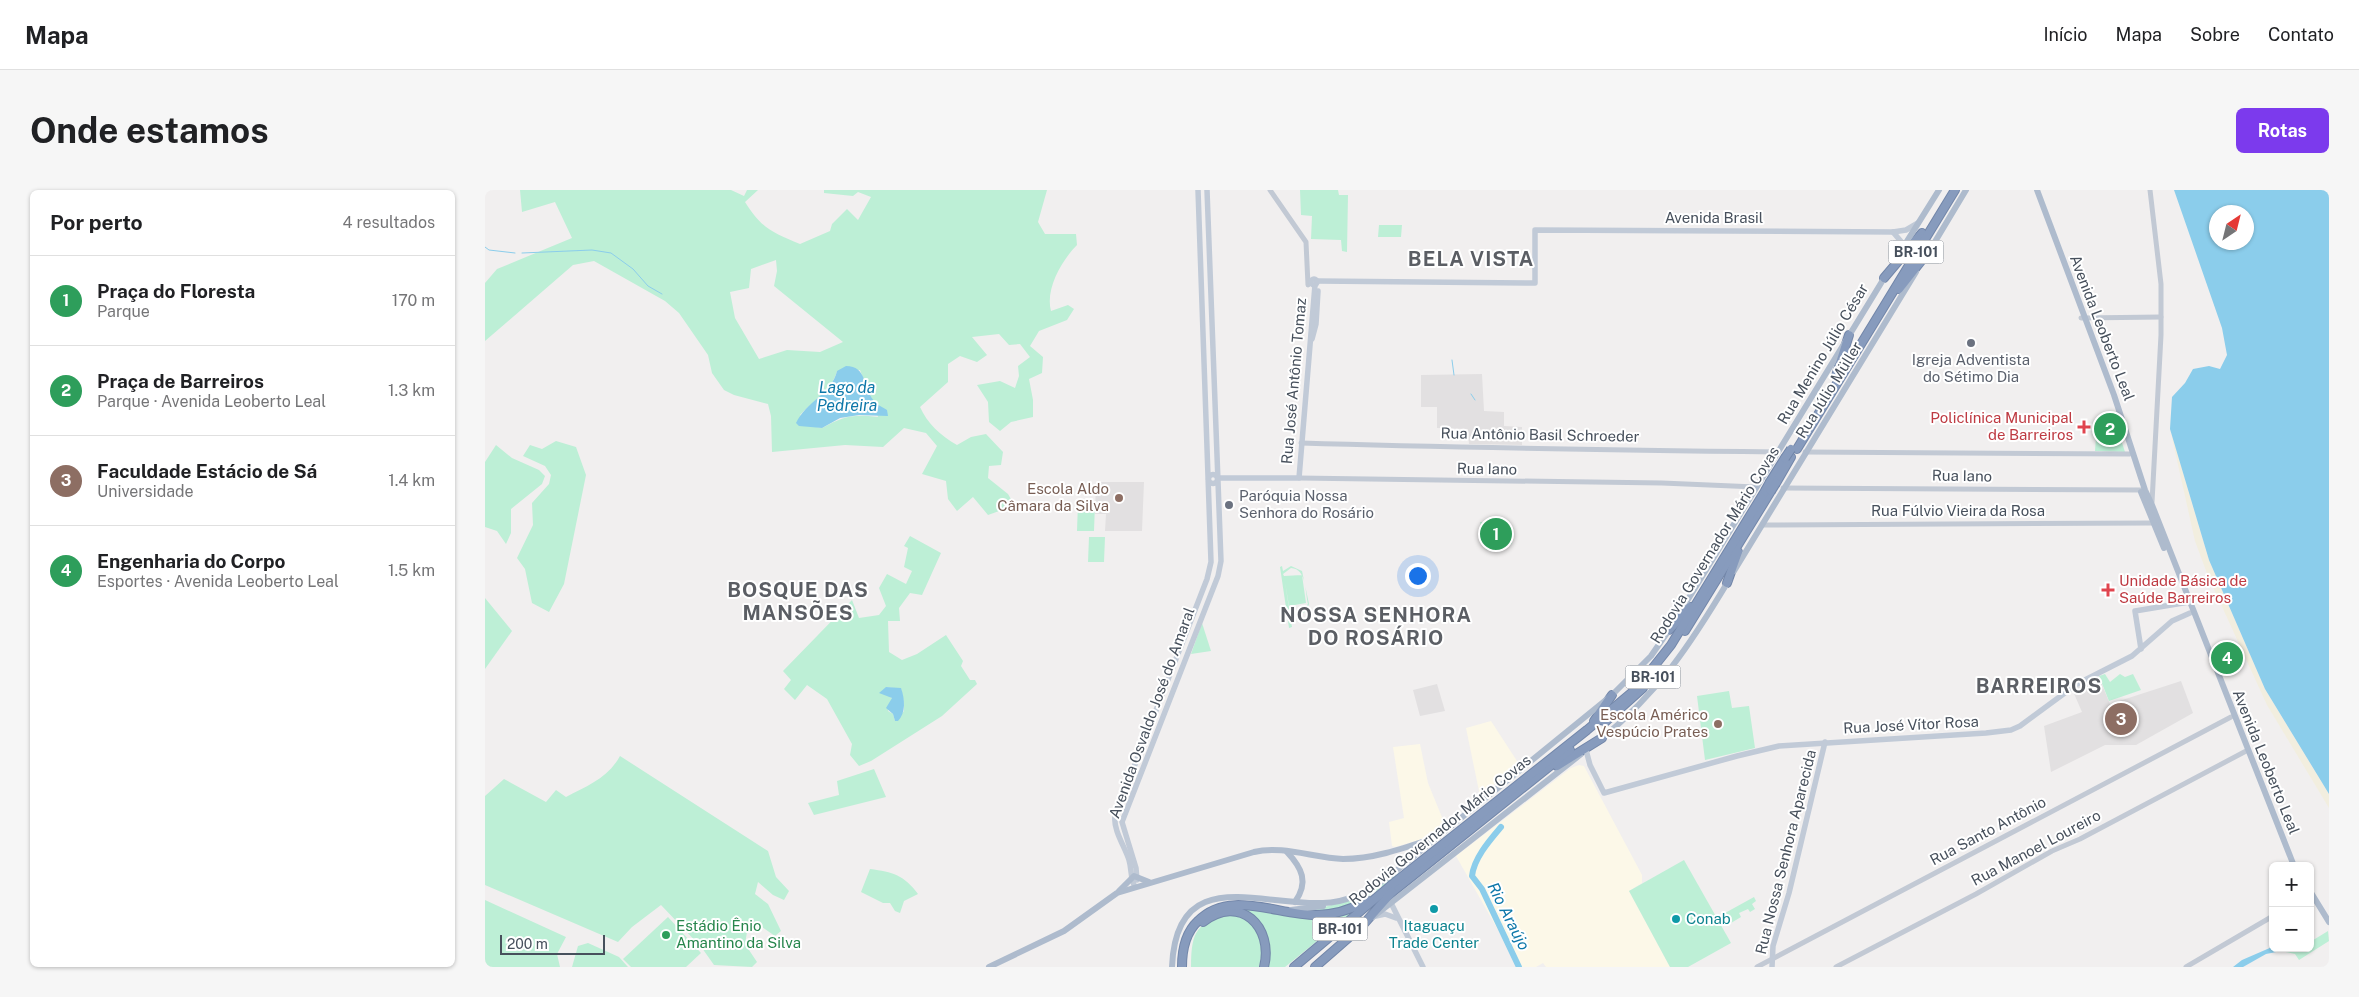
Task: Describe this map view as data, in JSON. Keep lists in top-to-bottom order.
{
  "streets": {
    "highway": ["BR-101", "Rodovia Governador Mário Covas"],
    "main road": [
      "Avenida Brasil",
      "Avenida Leoberto Leal",
      "Rua Menino Júlio César",
      "Rua José Antônio Tomaz",
      "Rua Júlio Müller",
      "Rua Iano",
      "Avenida Osvaldo José do Amaral",
      "Rua José Vítor Rosa",
      "Rua Nossa Senhora Aparecida"
    ],
    "street": [
      "Rua Antônio Basil Schroeder",
      "Rua Fúlvio Vieira da Rosa",
      "Rua Santo Antônio",
      "Rua Manoel Loureiro"
    ]
  },
  "crossings": [
    ["Avenida Brasil", "Rua Menino Júlio César"],
    ["Avenida Brasil", "Rua José Antônio Tomaz"],
    ["Avenida Leoberto Leal", "Rua Antônio Basil Schroeder"],
    ["Avenida Leoberto Leal", "Rua Iano"],
    ["Avenida Leoberto Leal", "Rua Fúlvio Vieira da Rosa"],
    ["Avenida Leoberto Leal", "Rua José Vítor Rosa"],
    ["Avenida Leoberto Leal", "Rua Santo Antônio"],
    ["Avenida Leoberto Leal", "Rua Manoel Loureiro"],
    ["Rua Menino Júlio César", "Rua Júlio Müller"],
    ["Rua Menino Júlio César", "Rua Antônio Basil Schroeder"],
    ["Rua Menino Júlio César", "Rua Iano"],
    ["Rua Menino Júlio César", "Rodovia Governador Mário Covas"],
    ["Rua José Antônio Tomaz", "Rua Antônio Basil Schroeder"],
    ["Rua José Antônio Tomaz", "Rua Iano"],
    ["Rua Júlio Müller", "Rua Antônio Basil Schroeder"],
    ["Rua Júlio Müller", "Rua Iano"],
    ["Rua Júlio Müller", "Rua Fúlvio Vieira da Rosa"],
    ["Rua Júlio Müller", "Rodovia Governador Mário Covas"],
    ["Rua Antônio Basil Schroeder", "Rodovia Governador Mário Covas"],
    ["Rua Iano", "Rodovia Governador Mário Covas"],
    ["Rua Iano", "Avenida Osvaldo José do Amaral"],
    ["Rua José Vítor Rosa", "Rua Nossa Senhora Aparecida"],
    ["Rua Santo Antônio", "Rua Nossa Senhora Aparecida"]
  ],
  "districts": [
    "BELA VISTA",
    "BOSQUE DAS MANSÕES",
    "NOSSA SENHORA DO ROSÁRIO",
    "BARREIROS"
  ],
  "water": ["Lago da Pedreira", "Rio Araújo"],
  "places": {
    "other": [
      "Igreja Adventista do Sétimo Dia",
      "Escola Aldo Câmara da Silva",
      "Paróquia Nossa Senhora do Rosário",
      "Escola Américo Vespúcio Prates",
      "Itaguaçu Trade Center",
      "Conab",
      "Estádio Ênio Amantino da Silva"
    ],
    "health": ["Policlínica Municipal de Barreiros", "Unidade Básica de Saúde Barreiros"]
  },
  "scale_bar": "200 m",
  "north": "top right",
  "page": {
    "header": "Mapa",
    "nav": [
      "Início",
      "Mapa",
      "Sobre",
      "Contato"
    ],
    "buttons": "Rotas",
    "title": "Onde estamos",
    "heading": ["Por perto", "4 resultados"],
    "list": [
      {
        "mark": "1",
        "name": "Praça do Floresta",
        "note": "Parque",
        "value": "170 m"
      },
      {
        "mark": "2",
        "name": "Praça de Barreiros",
        "note": "Parque · Avenida Leoberto Leal",
        "value": "1.3 km"
      },
      {
        "mark": "3",
        "name": "Faculdade Estácio de Sá",
        "note": "Universidade",
        "value": "1.4 km"
      },
      {
        "mark": "4",
        "name": "Engenharia do Corpo",
        "note": "Esportes · Avenida Leoberto Leal",
        "value": "1.5 km"
      }
    ],
    "pins": [
      "2",
      "1",
      "4",
      "3"
    ],
    "map_buttons": ["+", "−"],
    "scale": "200 m"
  }
}
